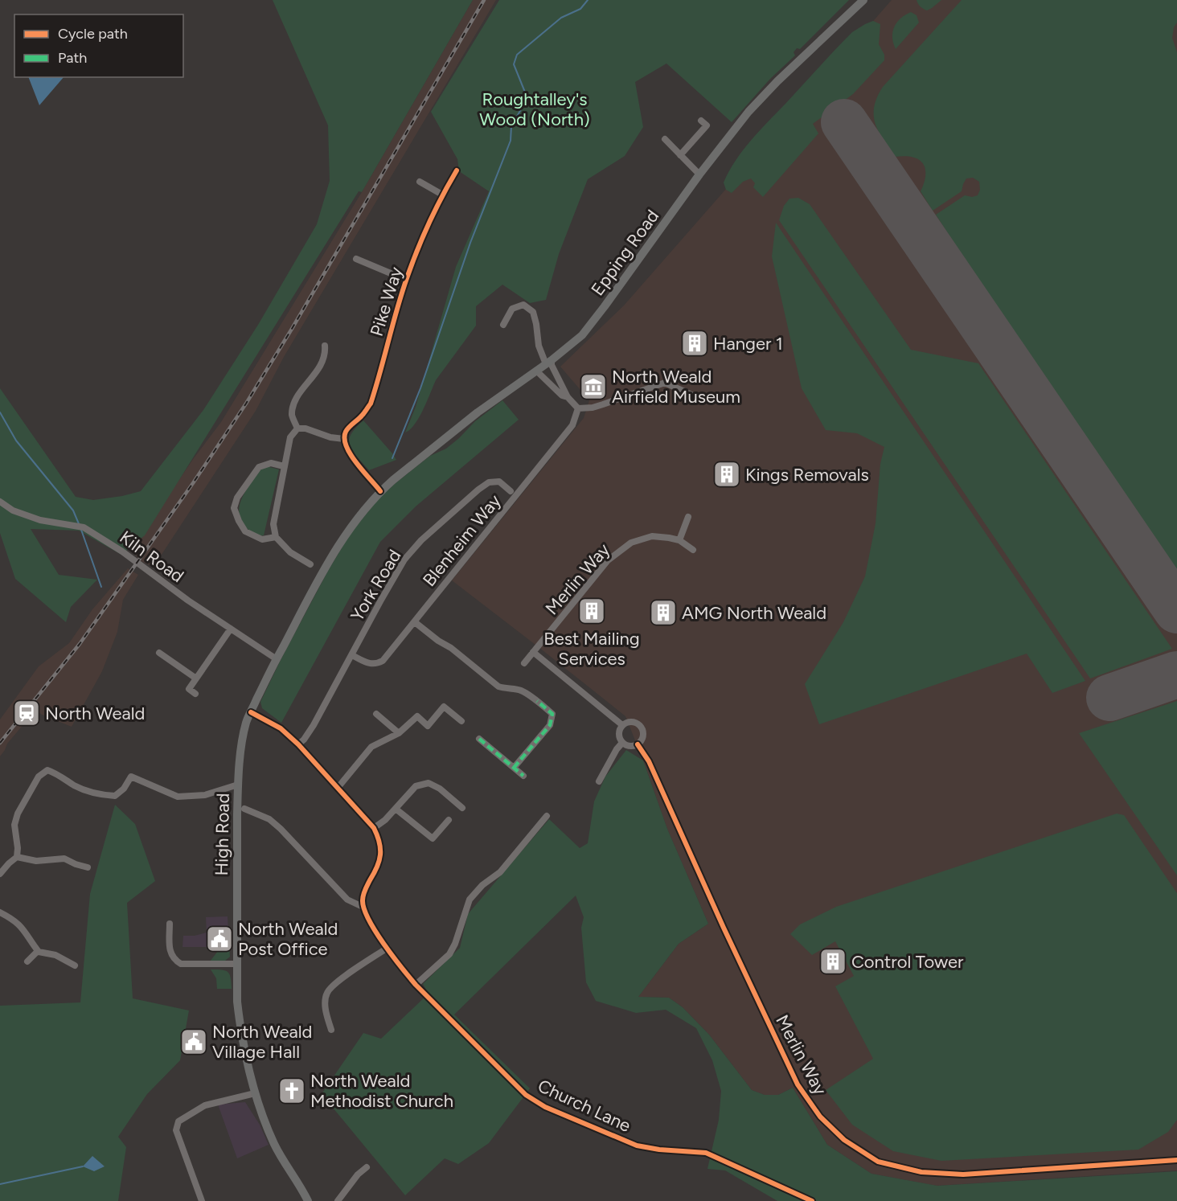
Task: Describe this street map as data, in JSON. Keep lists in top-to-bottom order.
{
  "streets": {
    "main road": ["Epping Road", "High Road"],
    "street": [
      "Pike Way",
      "Blenheim Way",
      "Kiln Road",
      "Merlin Way",
      "York Road",
      "Church Lane"
    ]
  },
  "crossings": [
    ["Epping Road", "High Road"],
    ["Blenheim Way", "York Road"],
    ["Kiln Road", "High Road"]
  ],
  "parks": ["Roughtalley's Wood (North)"],
  "places": {
    "building": [
      "Hanger 1",
      "Kings Removals",
      "Best Mailing Services",
      "AMG North Weald",
      "Control Tower"
    ],
    "museum": ["North Weald Airfield Museum"],
    "station": ["North Weald"],
    "public building": ["North Weald Post Office", "North Weald Village Hall"],
    "church": ["North Weald Methodist Church"]
  },
  "legend": ["Cycle path", "Path"]
}
